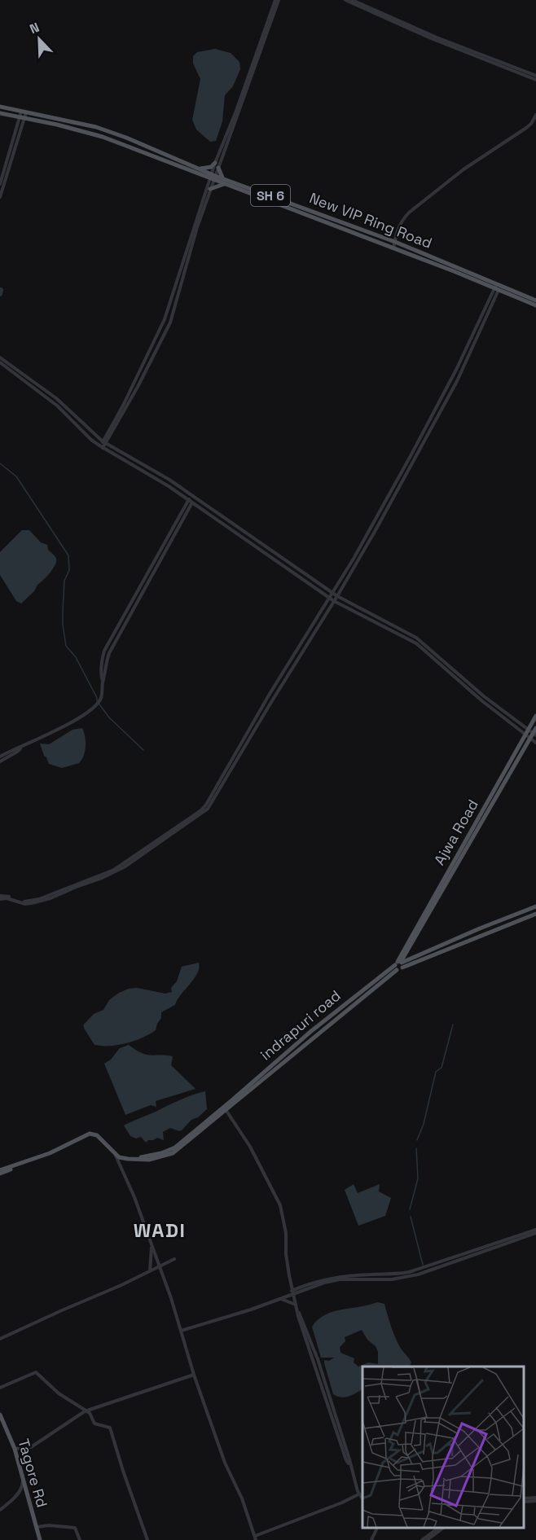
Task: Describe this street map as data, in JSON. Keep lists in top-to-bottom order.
{
  "streets": {
    "main road": [
      "SH 6",
      "New VIP Ring Road",
      "Ajwa Road",
      "indrapuri road",
      "Tagore Rd"
    ]
  },
  "crossings": [
    ["Ajwa Road", "indrapuri road"]
  ],
  "districts": ["WADI"],
  "north": "top left"
}
